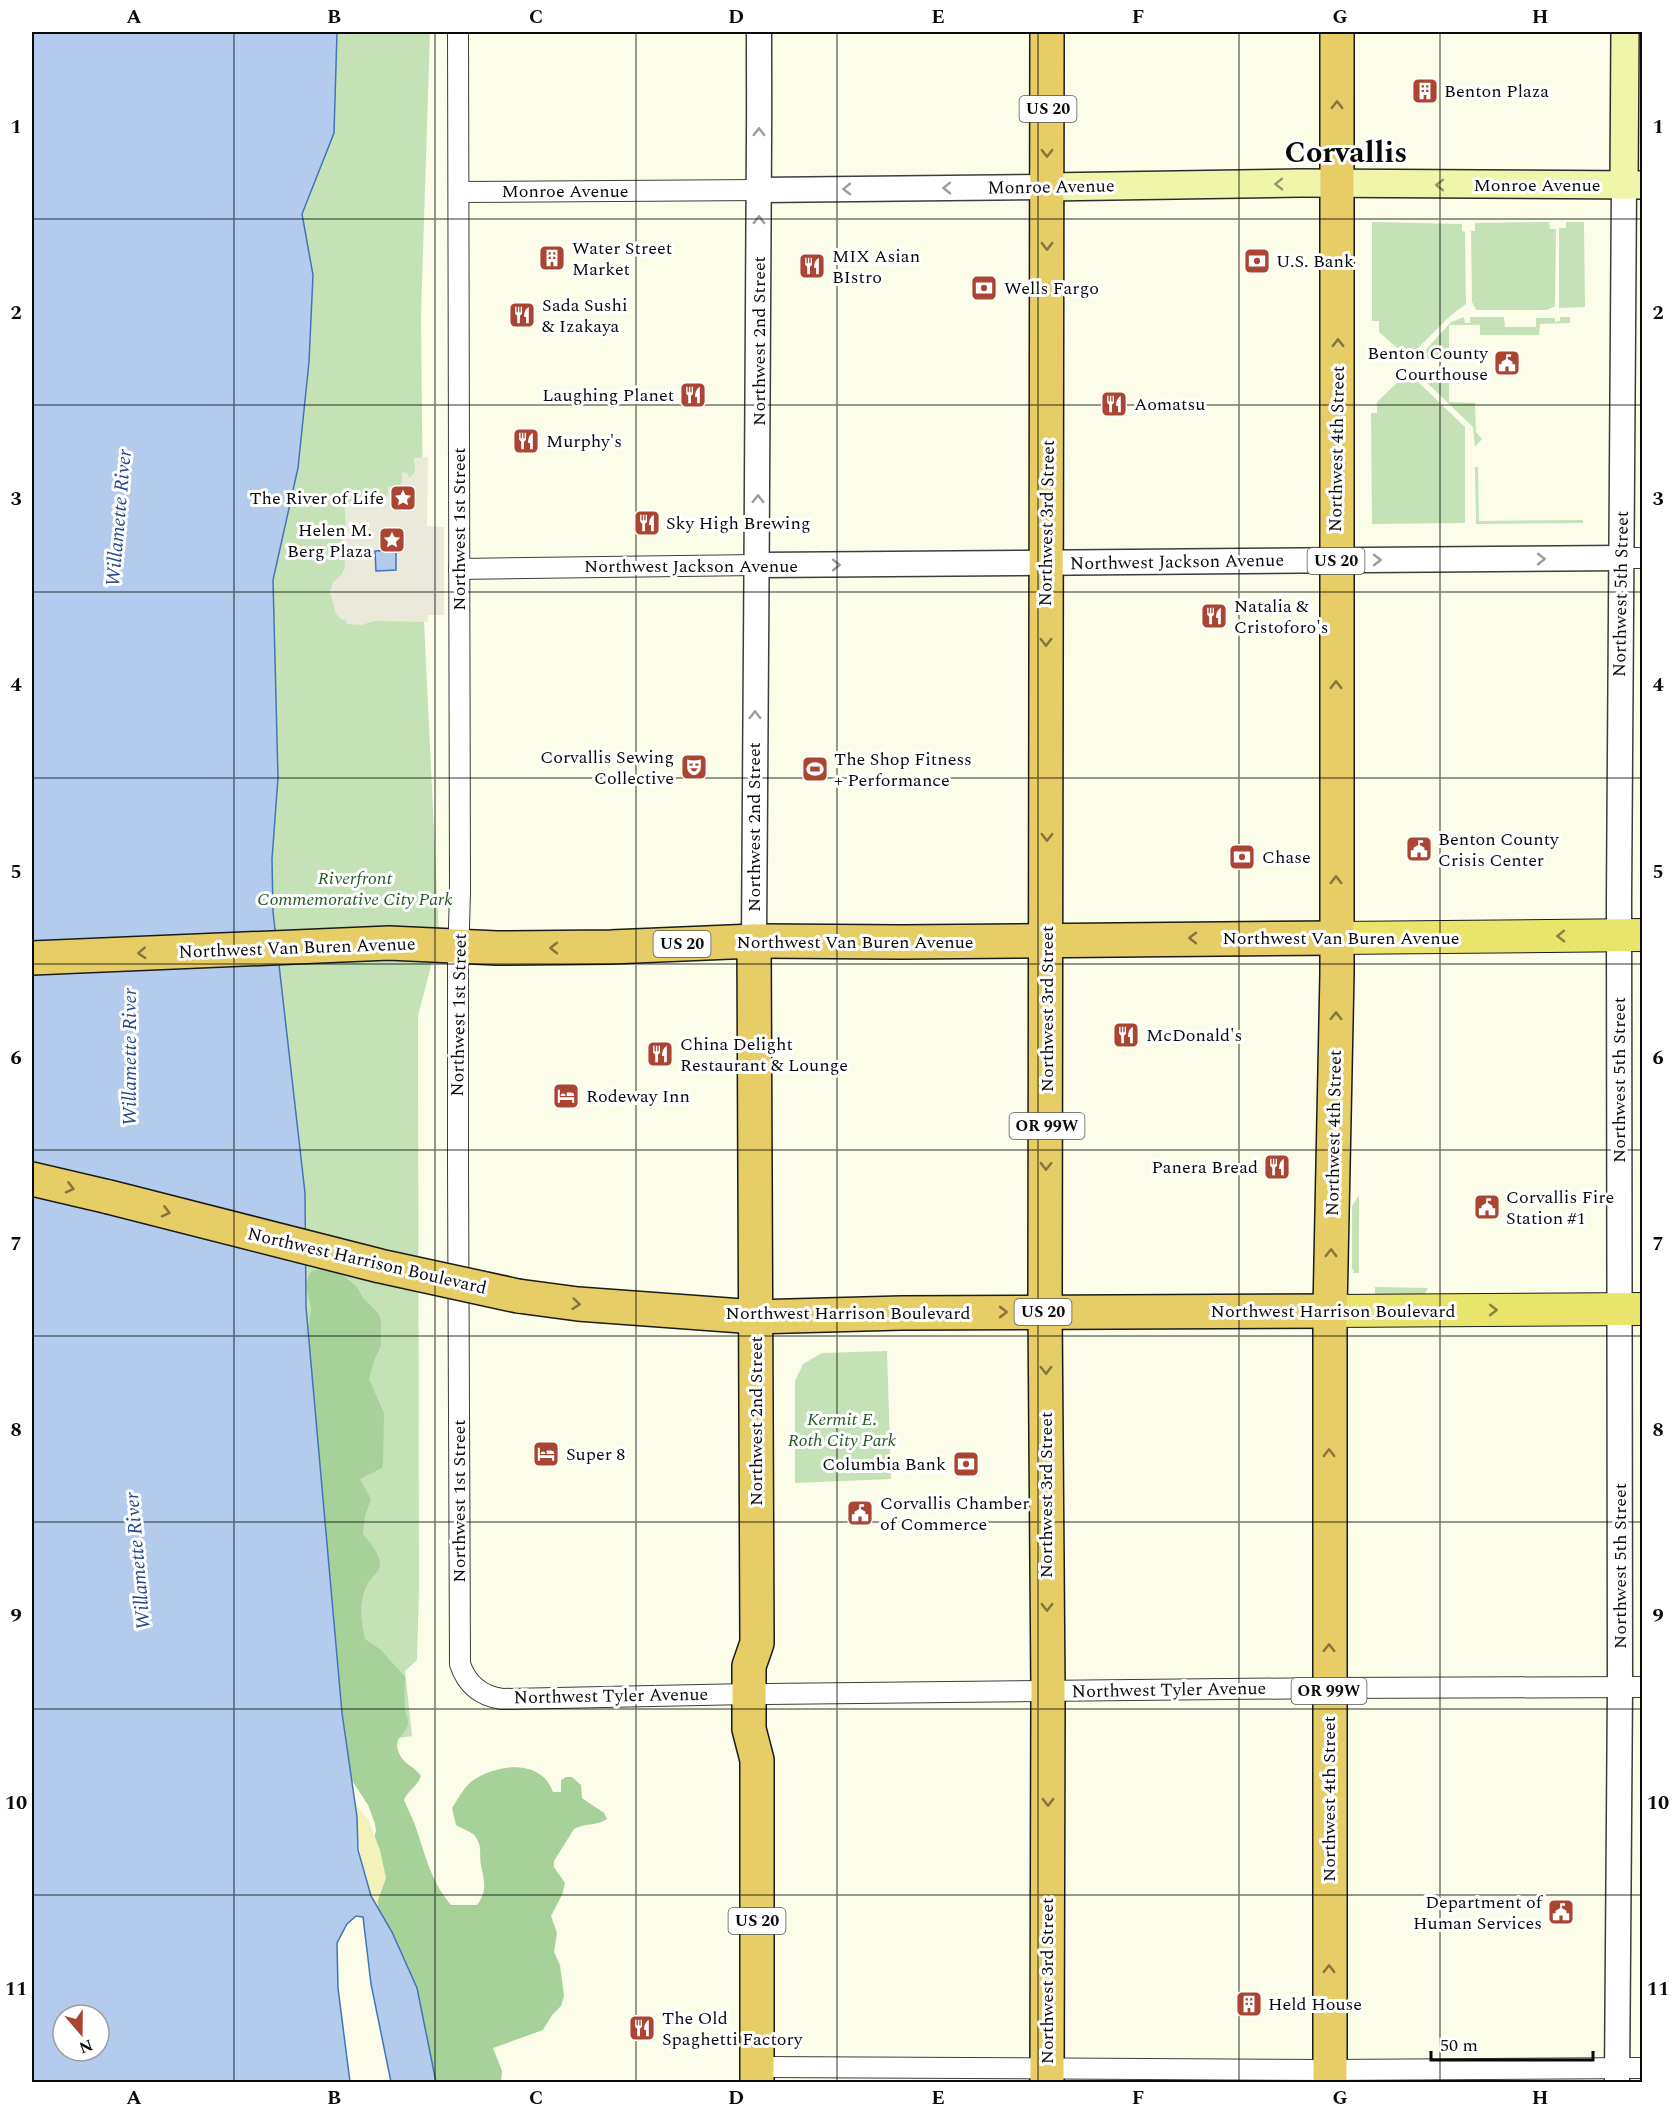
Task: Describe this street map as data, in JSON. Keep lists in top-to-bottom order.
{
  "streets": {
    "highway": [
      "US 20",
      "Northwest 2nd Street",
      "Northwest 4th Street",
      "Northwest 3rd Street",
      "Northwest Van Buren Avenue",
      "OR 99W",
      "Northwest Harrison Boulevard"
    ],
    "main road": ["Monroe Avenue"],
    "street": [
      "Northwest 1st Street",
      "Northwest Jackson Avenue",
      "Northwest 5th Street",
      "Northwest Tyler Avenue"
    ]
  },
  "crossings": [
    ["US 20", "Monroe Avenue"],
    ["US 20", "Northwest 4th Street"],
    ["US 20", "Northwest 3rd Street"],
    ["Monroe Avenue", "Northwest 2nd Street"],
    ["Monroe Avenue", "Northwest 4th Street"],
    ["Monroe Avenue", "Northwest 3rd Street"],
    ["Monroe Avenue", "Northwest 1st Street"],
    ["Monroe Avenue", "Northwest 5th Street"],
    ["Northwest 2nd Street", "Northwest Jackson Avenue"],
    ["Northwest 2nd Street", "Northwest Van Buren Avenue"],
    ["Northwest 2nd Street", "Northwest Harrison Boulevard"],
    ["Northwest 2nd Street", "Northwest Tyler Avenue"],
    ["Northwest 4th Street", "Northwest Jackson Avenue"],
    ["Northwest 4th Street", "Northwest Van Buren Avenue"],
    ["Northwest 4th Street", "Northwest Harrison Boulevard"],
    ["Northwest 4th Street", "Northwest Tyler Avenue"],
    ["Northwest 3rd Street", "Northwest Jackson Avenue"],
    ["Northwest 3rd Street", "Northwest Van Buren Avenue"],
    ["Northwest 3rd Street", "Northwest Harrison Boulevard"],
    ["Northwest 3rd Street", "Northwest Tyler Avenue"],
    ["Northwest 1st Street", "Northwest Jackson Avenue"],
    ["Northwest 1st Street", "Northwest Van Buren Avenue"],
    ["Northwest 1st Street", "Northwest Tyler Avenue"],
    ["Northwest Jackson Avenue", "Northwest 5th Street"],
    ["Northwest 5th Street", "Northwest Van Buren Avenue"],
    ["Northwest 5th Street", "Northwest Harrison Boulevard"],
    ["Northwest 5th Street", "Northwest Tyler Avenue"]
  ],
  "one_way": [
    "Monroe Avenue",
    "Northwest 2nd Street",
    "Northwest 4th Street",
    "Northwest 3rd Street",
    "Northwest Jackson Avenue",
    "Northwest Van Buren Avenue",
    "Northwest Harrison Boulevard"
  ],
  "districts": ["Corvallis"],
  "water": ["Willamette River"],
  "parks": ["Riverfront Commemorative City Park", "Kermit E. Roth City Park"],
  "places": {
    "building": ["Benton Plaza", "Water Street Market", "Held House"],
    "bank": [
      "U.S. Bank",
      "Wells Fargo",
      "Chase",
      "Columbia Bank"
    ],
    "restaurant": [
      "MIX Asian BIstro",
      "Sada Sushi & Izakaya",
      "Laughing Planet",
      "Aomatsu",
      "Murphy's",
      "Sky High Brewing",
      "Natalia & Cristoforo's",
      "McDonald's",
      "China Delight Restaurant & Lounge",
      "Panera Bread",
      "The Old Spaghetti Factory"
    ],
    "public building": [
      "Benton County Courthouse",
      "Benton County Crisis Center",
      "Corvallis Fire Station #1",
      "Corvallis Chamber of Commerce",
      "Department of Human Services"
    ],
    "place": ["The River of Life", "Helen M. Berg Plaza"],
    "theatre": ["Corvallis Sewing Collective"],
    "sports": ["The Shop Fitness + Performance"],
    "hotel": ["Rodeway Inn", "Super 8"]
  },
  "scale_bar": "50 m",
  "north": "bottom",
  "grid": {
    "columns": [
      "A",
      "B",
      "C",
      "D",
      "E",
      "F",
      "G",
      "H"
    ],
    "rows": [
      "1",
      "2",
      "3",
      "4",
      "5",
      "6",
      "7",
      "8",
      "9",
      "10",
      "11"
    ]
  }
}
